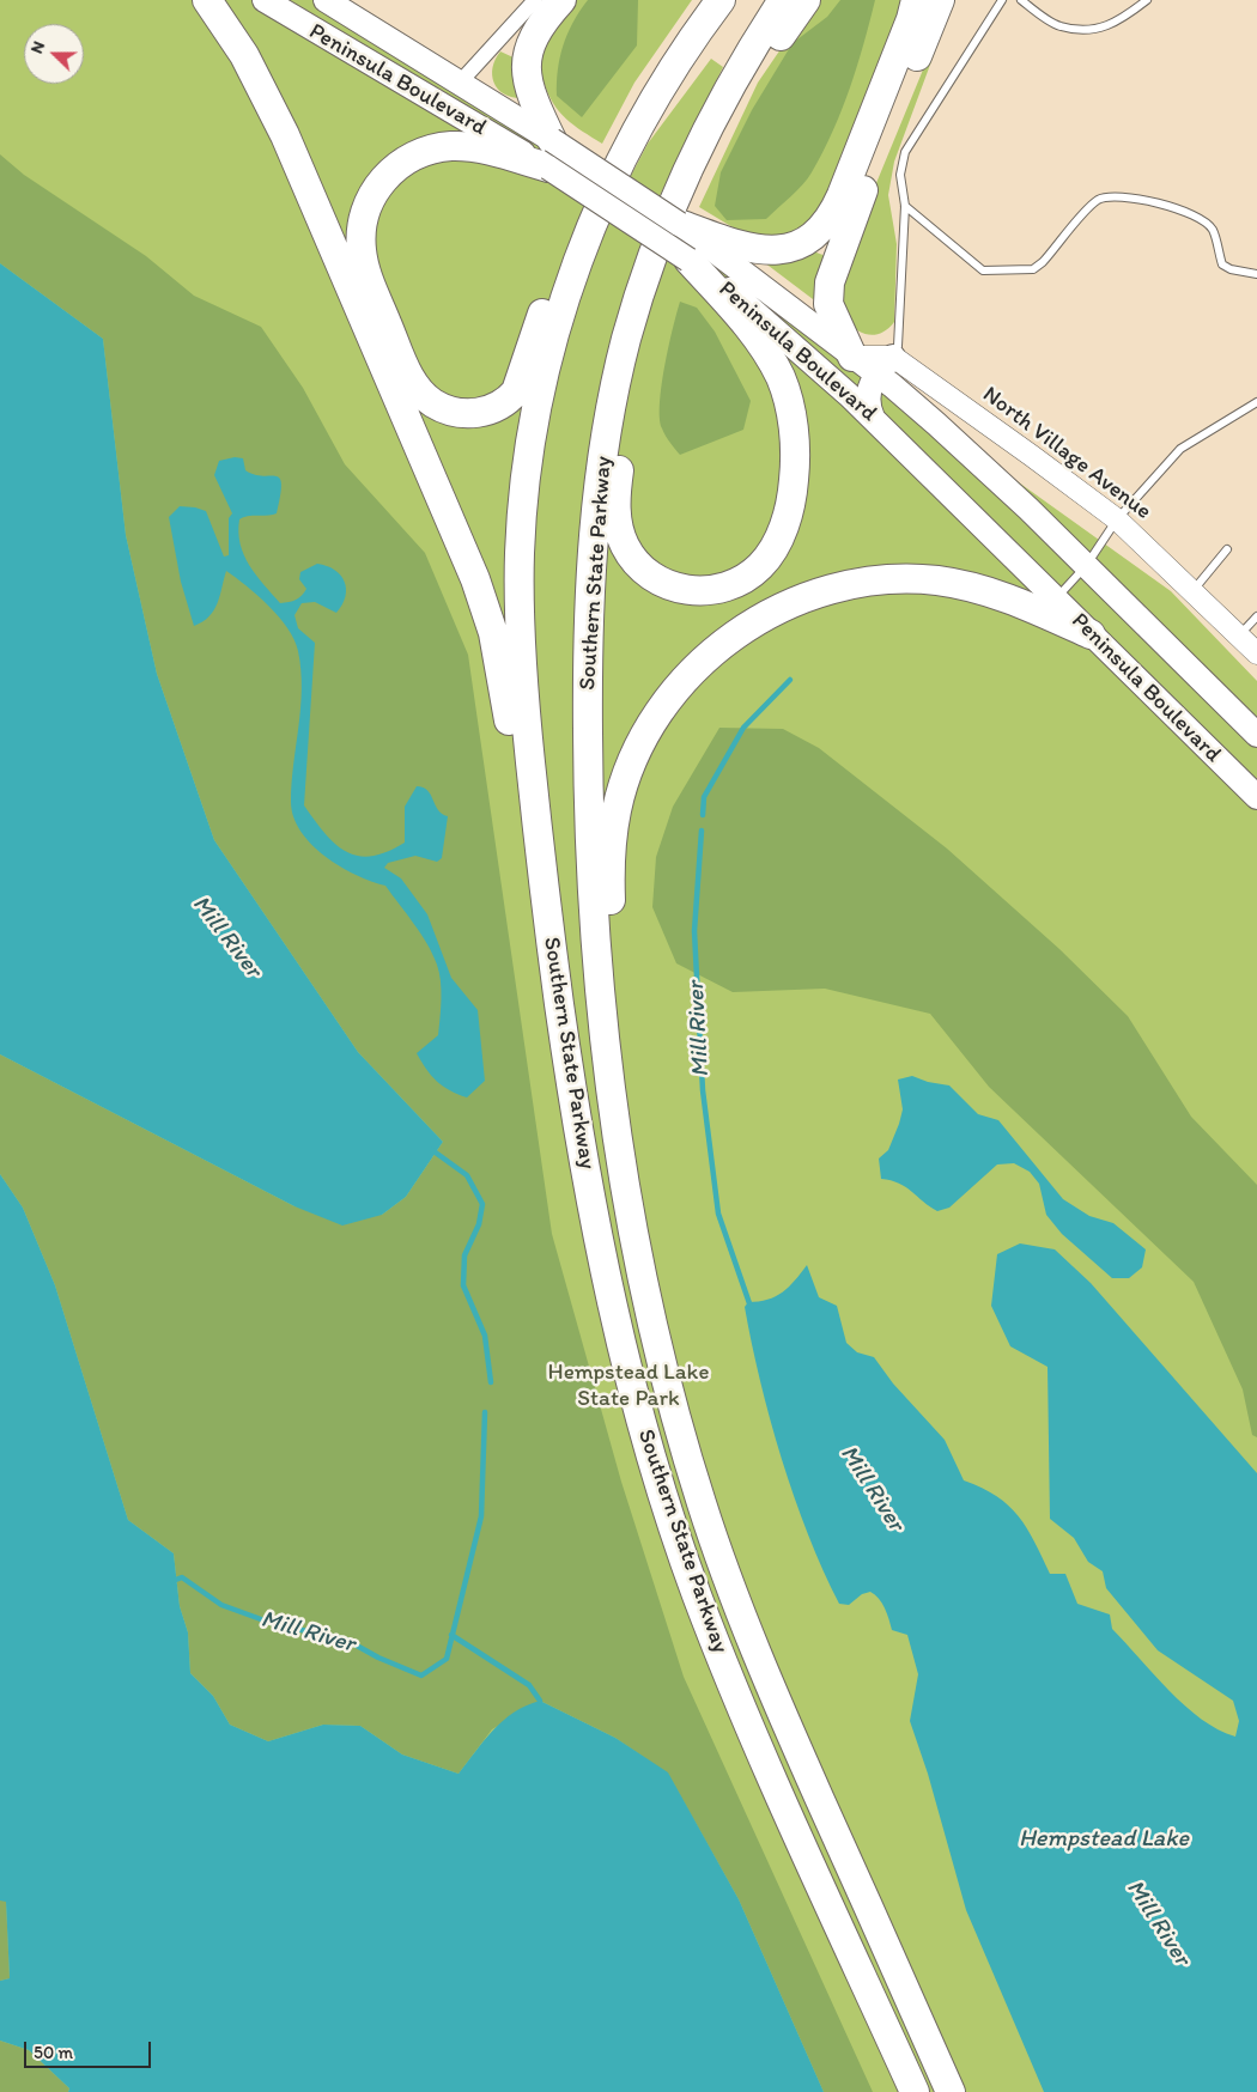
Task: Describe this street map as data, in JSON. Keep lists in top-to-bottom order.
{
  "streets": {
    "highway": ["Southern State Parkway"],
    "main road": ["Peninsula Boulevard"],
    "street": ["North Village Avenue"]
  },
  "water": ["Mill River", "Hempstead Lake"],
  "parks": ["Hempstead Lake State Park"],
  "scale_bar": "50 m",
  "north": "left"
}
